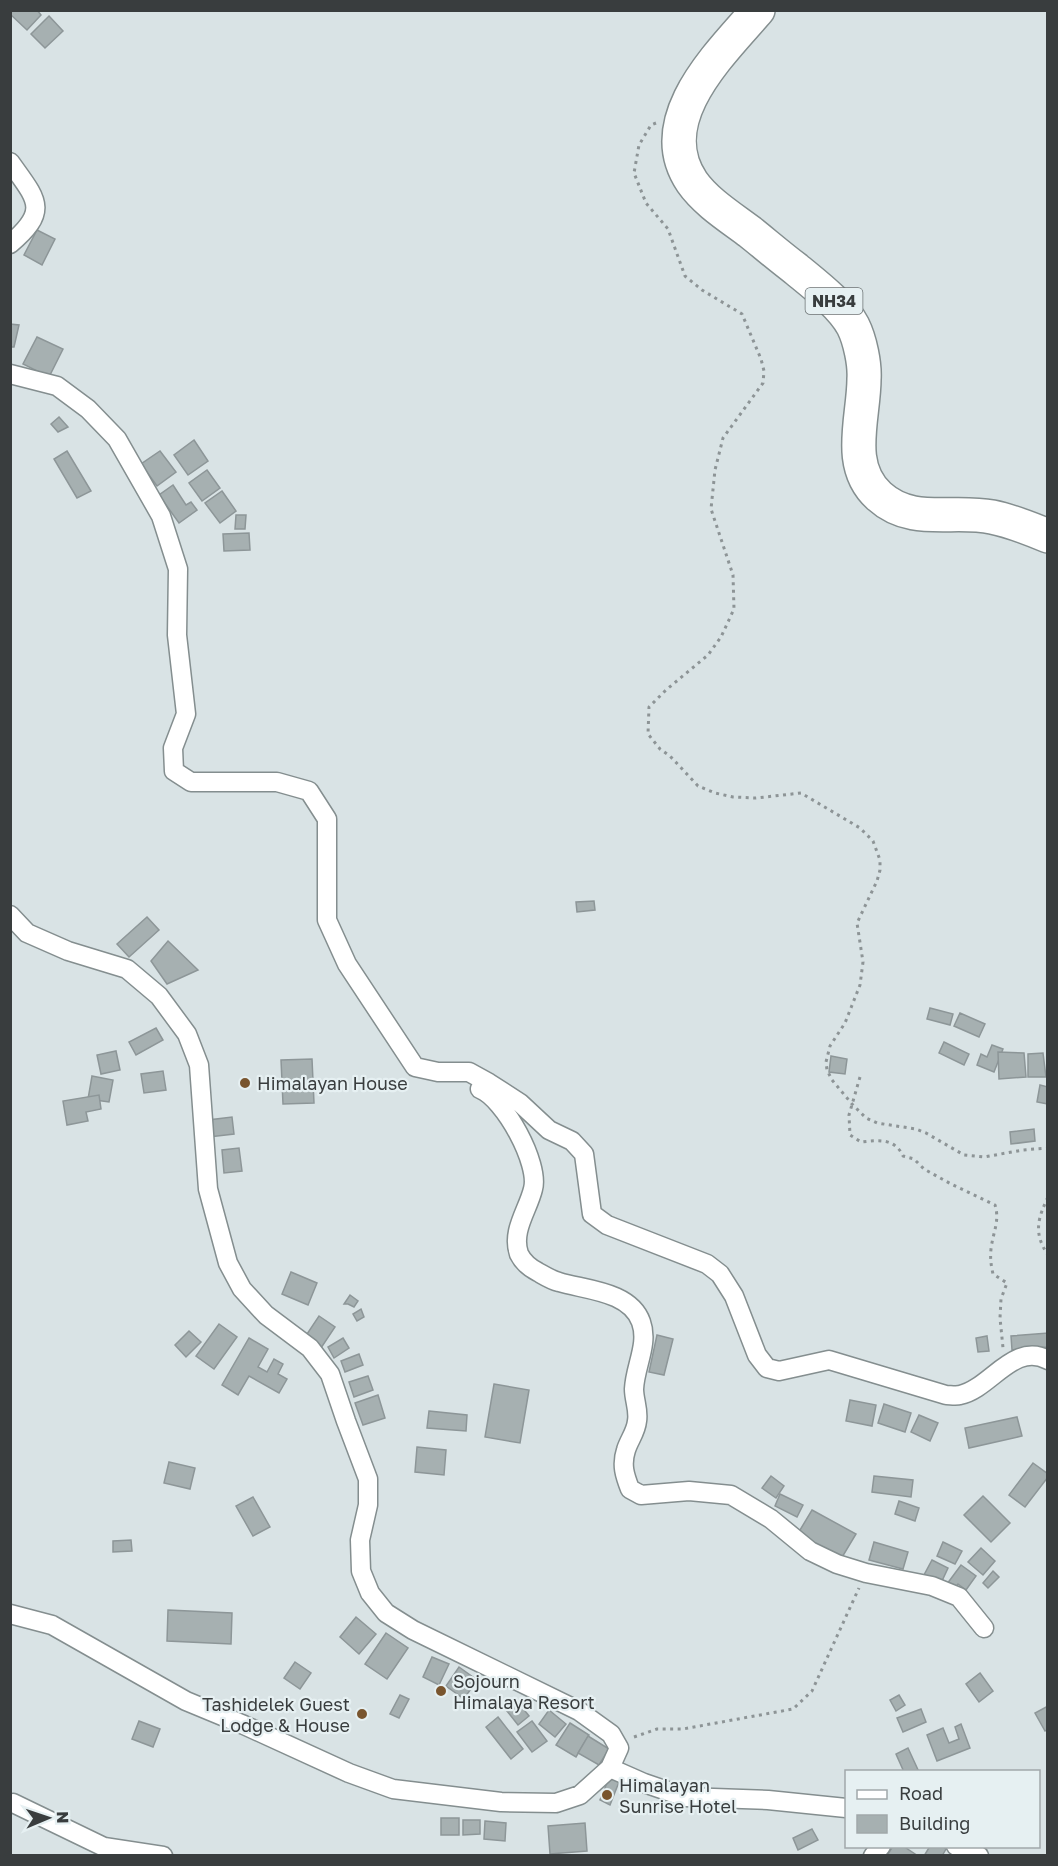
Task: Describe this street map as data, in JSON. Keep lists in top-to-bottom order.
{
  "streets": {
    "highway": ["NH34"]
  },
  "places": [
    "Himalayan House",
    "Sojourn Himalaya Resort",
    "Tashidelek Guest Lodge & House",
    "Himalayan Sunrise Hotel"
  ],
  "legend": ["Road", "Building"],
  "north": "right"
}
